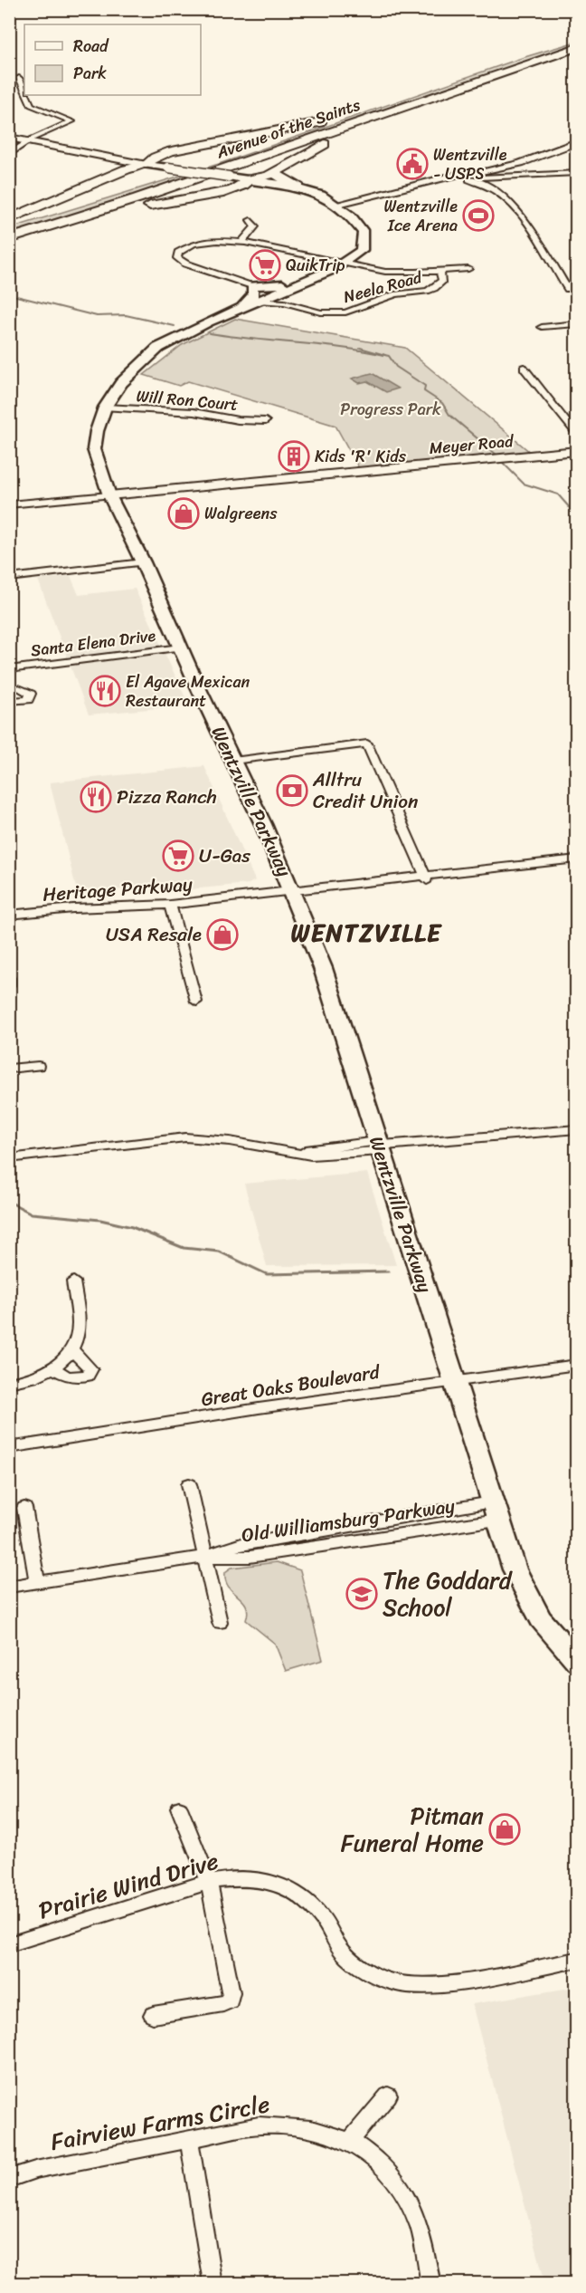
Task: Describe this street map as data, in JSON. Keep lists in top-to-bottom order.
{
  "streets": {
    "highway": ["Avenue of the Saints"],
    "main road": ["Meyer Road", "Wentzville Parkway"],
    "street": [
      "Neela Road",
      "Will Ron Court",
      "Santa Elena Drive",
      "Heritage Parkway",
      "Great Oaks Boulevard",
      "Old Williamsburg Parkway",
      "Prairie Wind Drive",
      "Fairview Farms Circle"
    ]
  },
  "crossings": [
    ["Neela Road", "Wentzville Parkway"],
    ["Will Ron Court", "Wentzville Parkway"],
    ["Meyer Road", "Wentzville Parkway"],
    ["Santa Elena Drive", "Wentzville Parkway"],
    ["Wentzville Parkway", "Heritage Parkway"],
    ["Wentzville Parkway", "Great Oaks Boulevard"],
    ["Wentzville Parkway", "Old Williamsburg Parkway"]
  ],
  "districts": ["WENTZVILLE"],
  "parks": ["Progress Park"],
  "places": {
    "public building": ["Wentzville - USPS"],
    "sports": ["Wentzville Ice Arena"],
    "supermarket": ["QuikTrip", "U-Gas"],
    "building": ["Kids 'R' Kids"],
    "shop": ["Walgreens", "USA Resale", "Pitman Funeral Home"],
    "restaurant": ["El Agave Mexican Restaurant", "Pizza Ranch"],
    "bank": ["Alltru Credit Union"],
    "school or university": ["The Goddard School"]
  },
  "legend": ["Road", "Park"]
}
